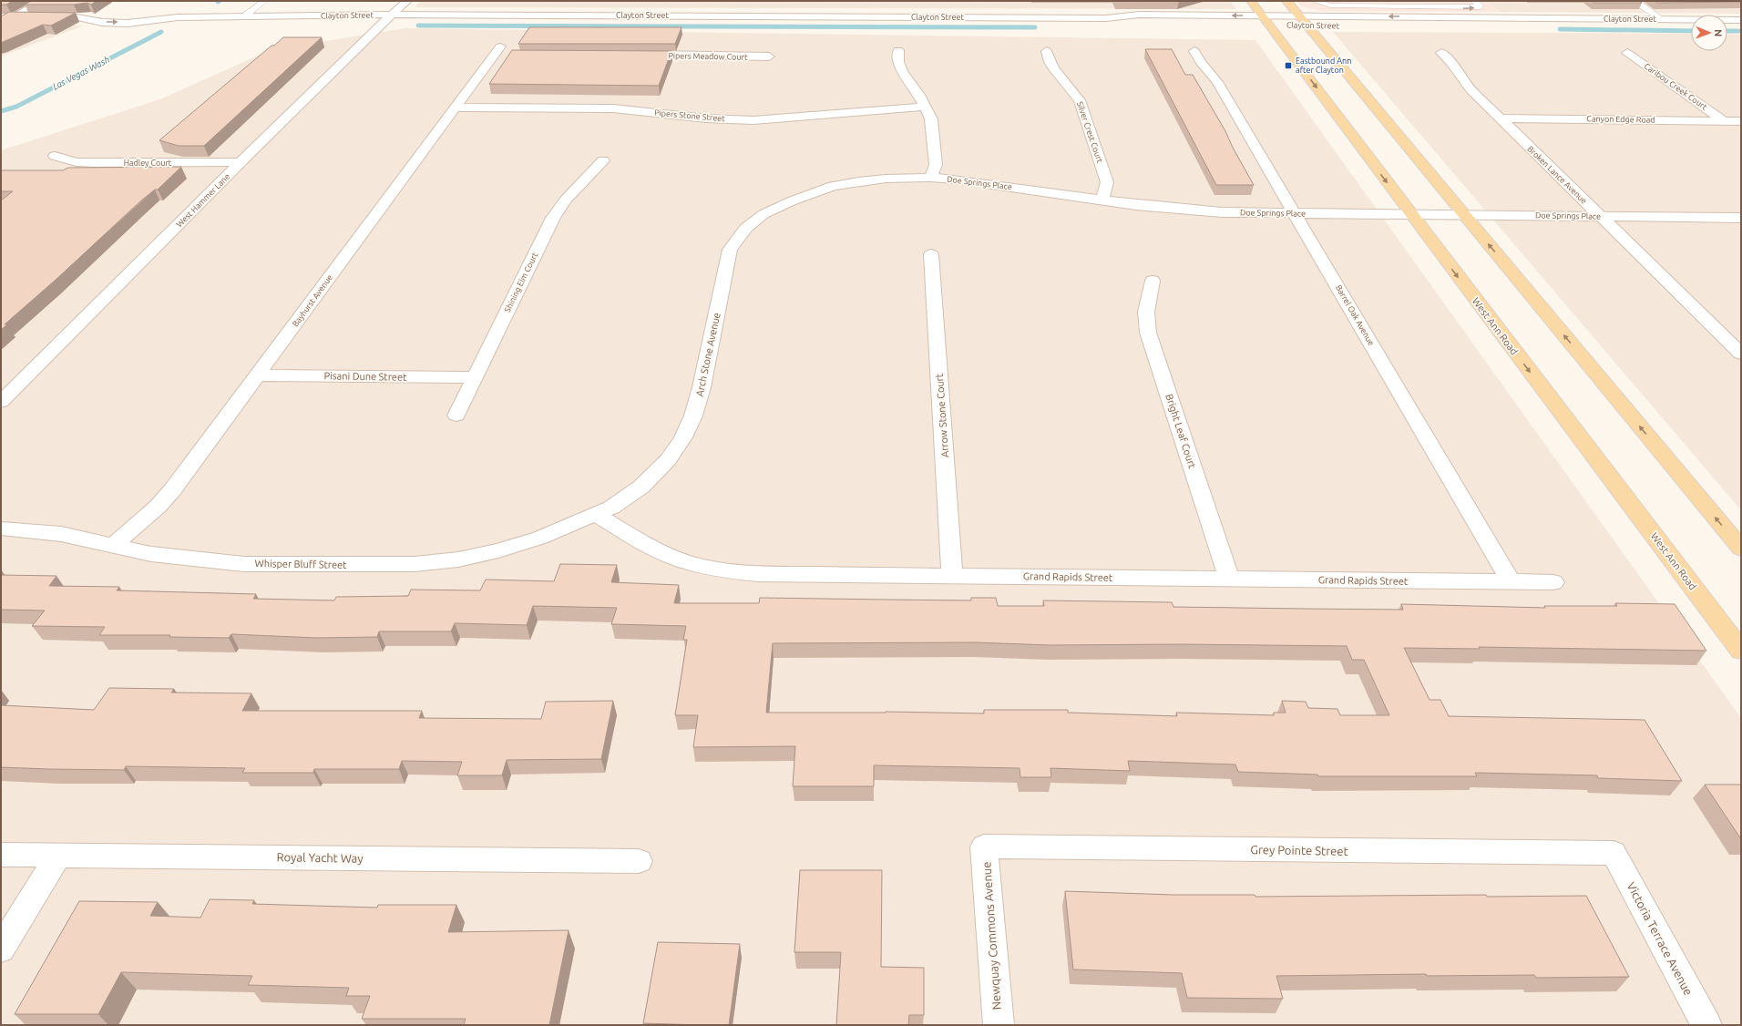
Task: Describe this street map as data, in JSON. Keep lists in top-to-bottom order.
{
  "streets": {
    "main road": ["West Ann Road"],
    "street": [
      "Clayton Street",
      "Pipers Meadow Court",
      "Caribou Creek Court",
      "Pipers Stone Street",
      "Canyon Edge Road",
      "Silver Crest Court",
      "Hadley Court",
      "Broken Lance Avenue",
      "Doe Springs Place",
      "West Hammer Lane",
      "Shining Elm Court",
      "Bayhurst Avenue",
      "Barrel Oak Avenue",
      "Arch Stone Avenue",
      "Pisani Dune Street",
      "Arrow Stone Court",
      "Bright Leaf Court",
      "Whisper Bluff Street",
      "Grand Rapids Street",
      "Grey Pointe Street",
      "Royal Yacht Way",
      "Newquay Commons Avenue",
      "Victoria Terrace Avenue"
    ]
  },
  "crossings": [
    ["Clayton Street", "West Hammer Lane"],
    ["Clayton Street", "West Ann Road"],
    ["Caribou Creek Court", "Canyon Edge Road"],
    ["Pipers Stone Street", "Bayhurst Avenue"],
    ["Canyon Edge Road", "Broken Lance Avenue"],
    ["Silver Crest Court", "Doe Springs Place"],
    ["Hadley Court", "West Hammer Lane"],
    ["Broken Lance Avenue", "Doe Springs Place"],
    ["Doe Springs Place", "Barrel Oak Avenue"],
    ["Doe Springs Place", "West Ann Road"],
    ["Doe Springs Place", "Arch Stone Avenue"],
    ["Shining Elm Court", "Pisani Dune Street"],
    ["Bayhurst Avenue", "Pisani Dune Street"],
    ["Bayhurst Avenue", "Whisper Bluff Street"],
    ["Barrel Oak Avenue", "Grand Rapids Street"],
    ["Arch Stone Avenue", "Whisper Bluff Street"],
    ["Arch Stone Avenue", "Grand Rapids Street"],
    ["Arrow Stone Court", "Grand Rapids Street"],
    ["Bright Leaf Court", "Grand Rapids Street"],
    ["Whisper Bluff Street", "Grand Rapids Street"],
    ["Grey Pointe Street", "Newquay Commons Avenue"],
    ["Grey Pointe Street", "Victoria Terrace Avenue"]
  ],
  "water": ["Las Vegas Wash"],
  "places": {
    "transit": ["Eastbound Ann after Clayton"]
  },
  "north": "right"
}
